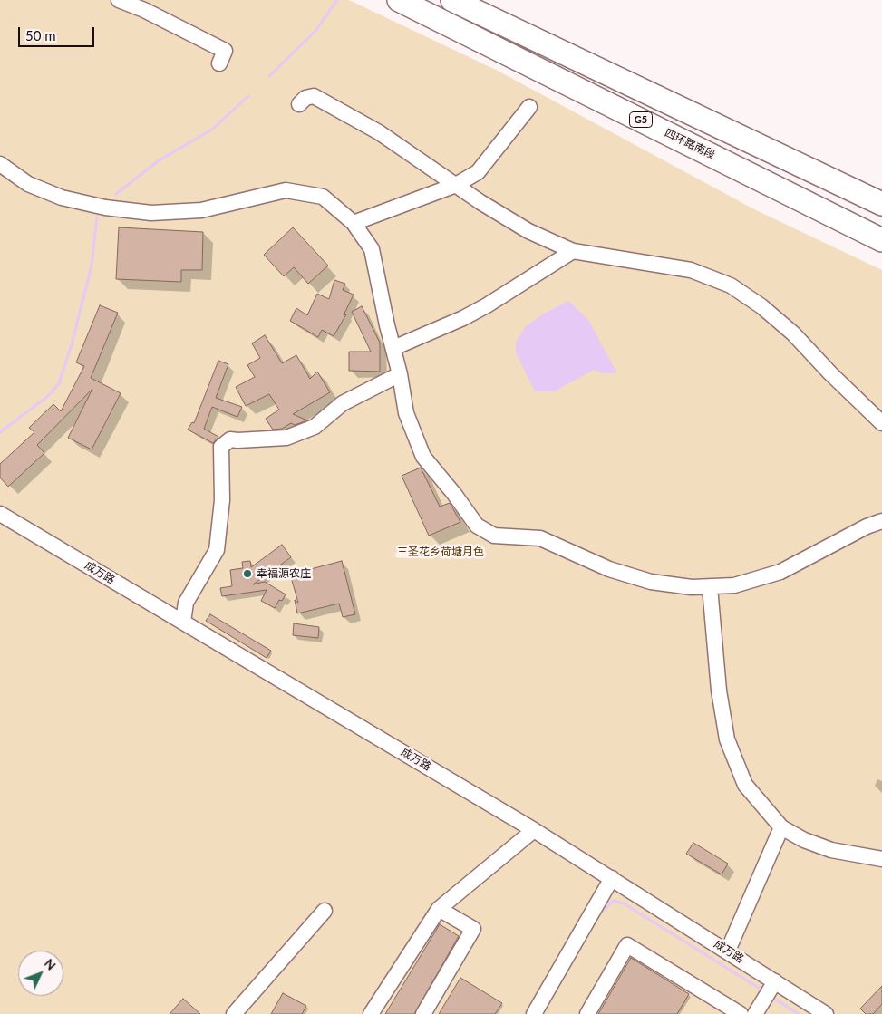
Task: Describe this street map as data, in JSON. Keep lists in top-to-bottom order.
{
  "streets": {
    "highway": ["G5", "四环路南段"],
    "street": ["成万路"]
  },
  "parks": ["三圣花乡荷塘月色"],
  "places": ["幸福源农庄"],
  "scale_bar": "50 m",
  "north": "top right"
}
